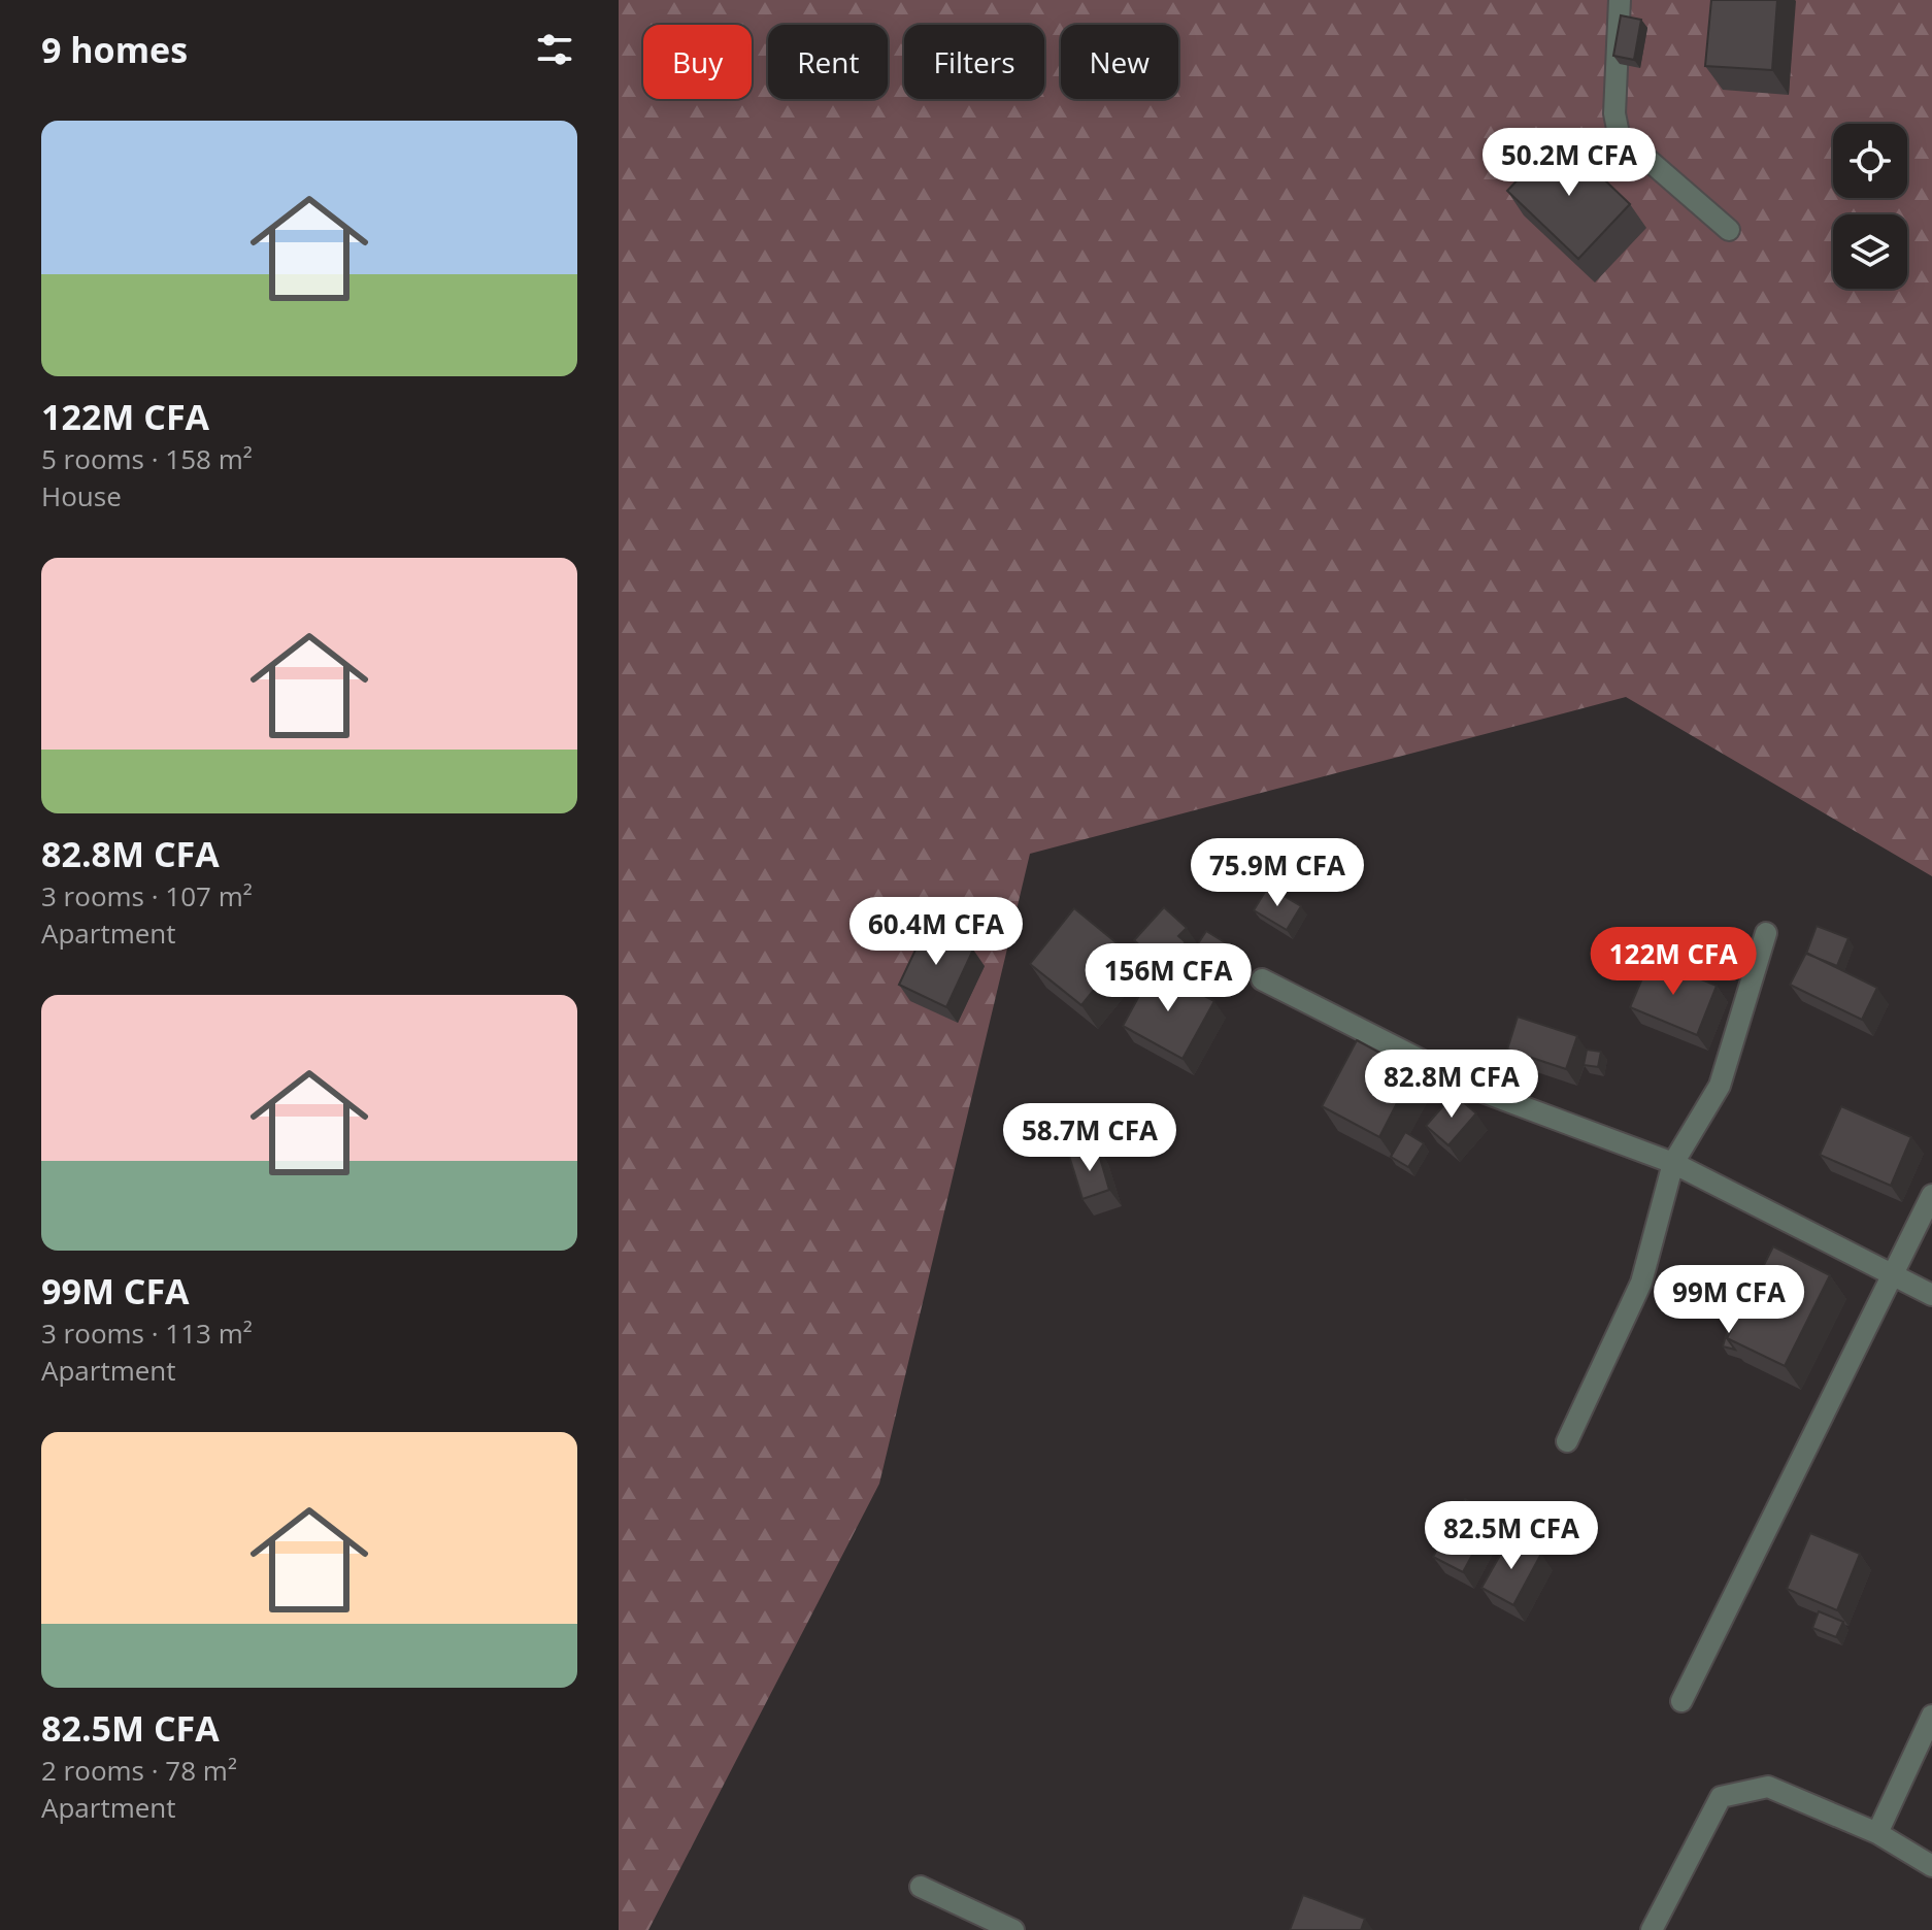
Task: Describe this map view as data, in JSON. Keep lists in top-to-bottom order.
{
  "page": {
    "heading": "9 homes",
    "chip": [
      "Buy",
      "Rent",
      "Filters",
      "New"
    ],
    "list": [
      {
        "name": "122M CFA",
        "note": "5 rooms · 158 m² · House"
      },
      {
        "name": "82.8M CFA",
        "note": "3 rooms · 107 m² · Apartment"
      },
      {
        "name": "99M CFA",
        "note": "3 rooms · 113 m² · Apartment"
      },
      {
        "name": "82.5M CFA",
        "note": "2 rooms · 78 m² · Apartment"
      }
    ],
    "price": [
      "50.2M CFA",
      "75.9M CFA",
      "60.4M CFA",
      "122M CFA",
      "156M CFA",
      "82.8M CFA",
      "58.7M CFA",
      "99M CFA",
      "82.5M CFA"
    ]
  }
}
